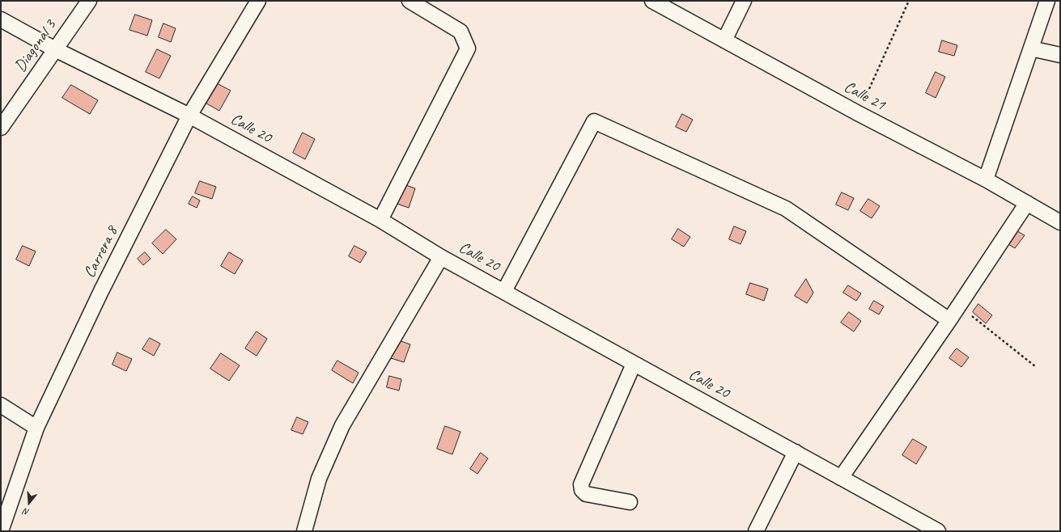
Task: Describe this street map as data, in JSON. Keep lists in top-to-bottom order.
{
  "streets": {
    "street": [
      "Diagonal 3",
      "Calle 21",
      "Calle 20",
      "Carrera 8"
    ]
  },
  "crossings": [
    ["Diagonal 3", "Calle 20"],
    ["Calle 20", "Carrera 8"]
  ],
  "north": "bottom"
}
